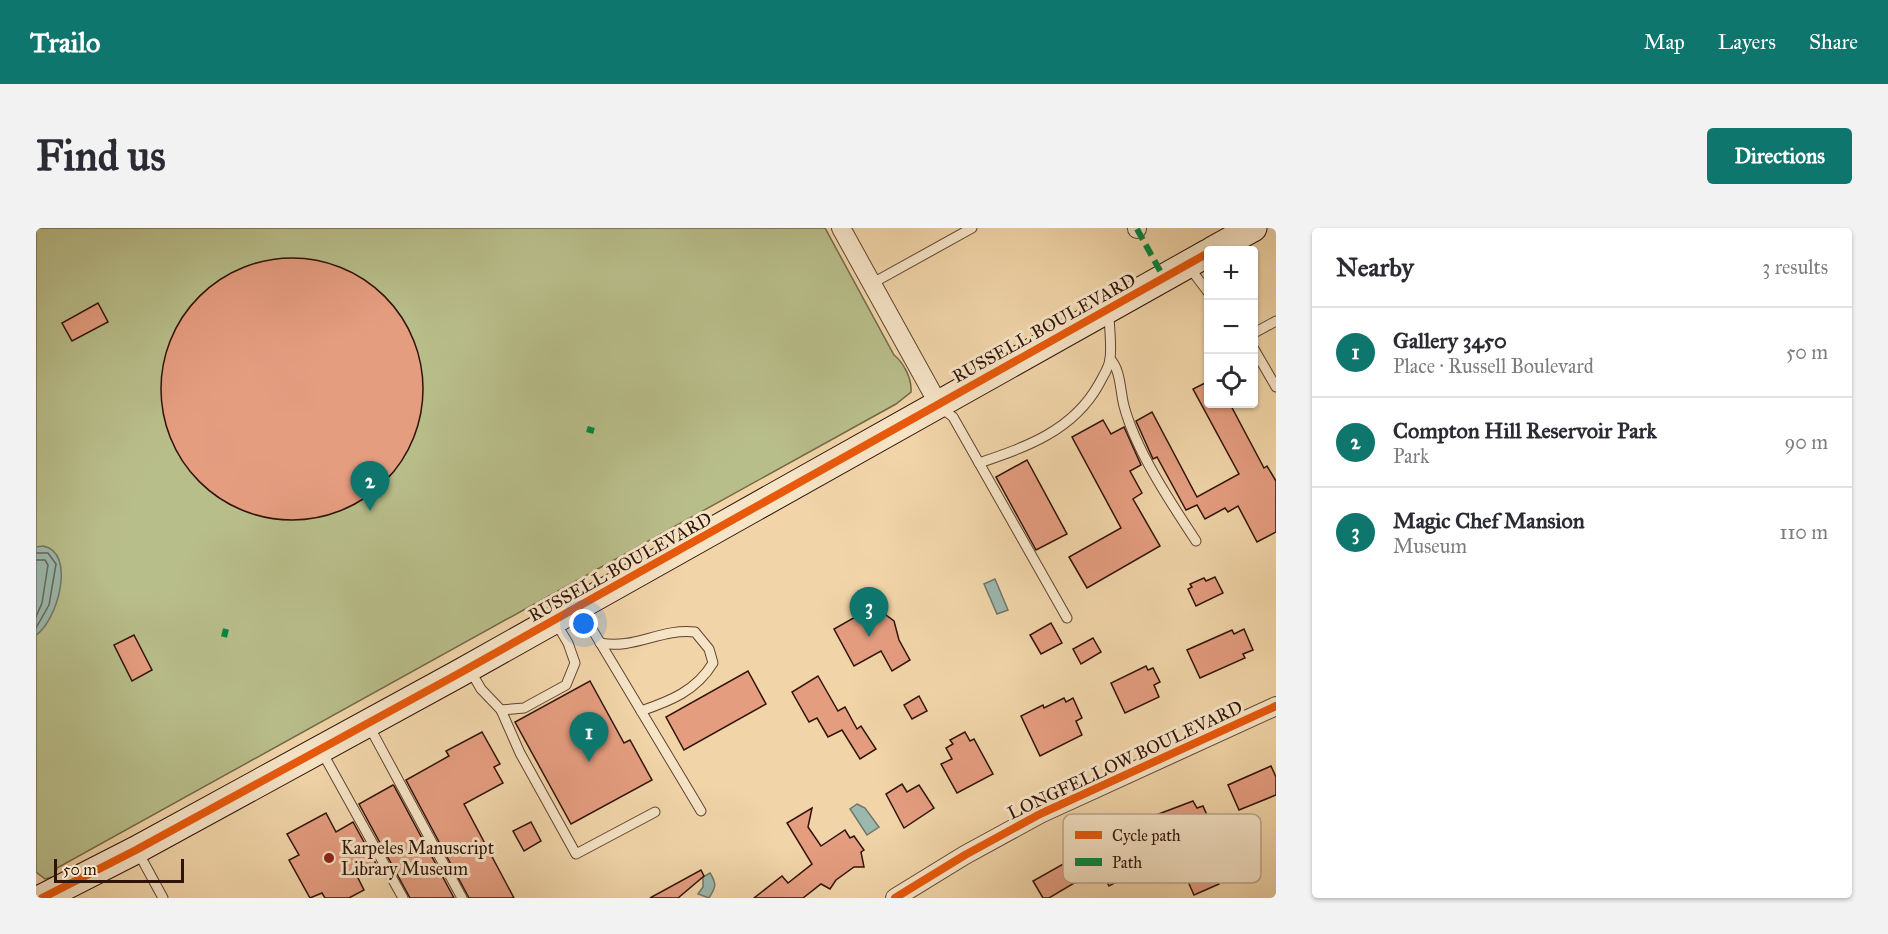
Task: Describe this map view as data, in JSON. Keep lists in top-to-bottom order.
{
  "streets": {
    "main road": ["RUSSELL BOULEVARD"],
    "street": ["LONGFELLOW BOULEVARD"]
  },
  "places": ["Karpeles Manuscript Library Museum"],
  "legend": ["Cycle path", "Path"],
  "scale_bar": "50 m",
  "page": {
    "header": "Trailo",
    "nav": ["Map", "Layers", "Share"],
    "buttons": "Directions",
    "title": "Find us",
    "heading": ["Nearby", "3 results"],
    "map_buttons": ["+", "−"],
    "list": [
      {
        "mark": "1",
        "name": "Gallery 3450",
        "note": "Place · Russell Boulevard",
        "value": "50 m"
      },
      {
        "mark": "2",
        "name": "Compton Hill Reservoir Park",
        "note": "Park",
        "value": "90 m"
      },
      {
        "mark": "3",
        "name": "Magic Chef Mansion",
        "note": "Museum",
        "value": "110 m"
      }
    ],
    "pins": ["2", "3", "1"],
    "scale": "50 m"
  }
}
